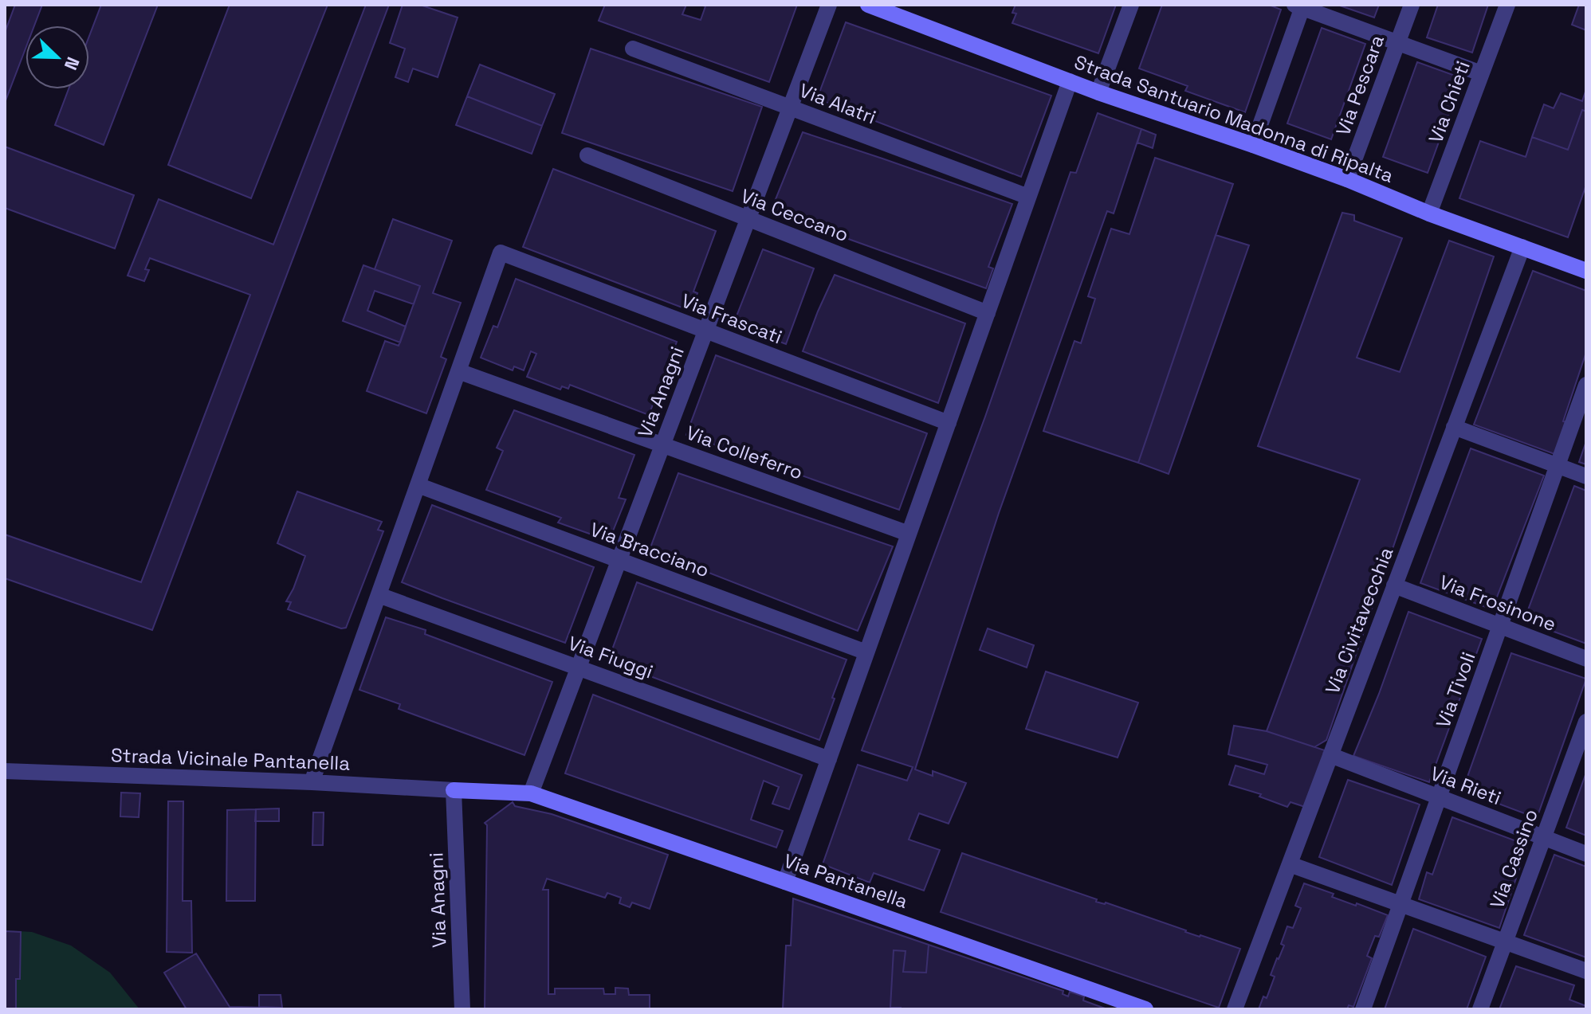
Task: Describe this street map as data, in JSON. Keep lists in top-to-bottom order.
{
  "streets": {
    "street": [
      "Via Pescara",
      "Via Chieti",
      "Via Alatri",
      "Strada Santuario Madonna di Ripalta",
      "Via Ceccano",
      "Via Frascati",
      "Via Anagni",
      "Via Colleferro",
      "Via Bracciano",
      "Via Frosinone",
      "Via Civitavecchia",
      "Via Fiuggi",
      "Via Tivoli",
      "Strada Vicinale Pantanella",
      "Via Rieti",
      "Via Cassino",
      "Via Pantanella"
    ]
  },
  "crossings": [
    ["Via Pescara", "Strada Santuario Madonna di Ripalta"],
    ["Via Chieti", "Strada Santuario Madonna di Ripalta"],
    ["Via Alatri", "Via Anagni"],
    ["Strada Santuario Madonna di Ripalta", "Via Civitavecchia"],
    ["Via Ceccano", "Via Anagni"],
    ["Via Frascati", "Via Anagni"],
    ["Via Frascati", "Via Colleferro"],
    ["Via Anagni", "Via Colleferro"],
    ["Via Anagni", "Via Bracciano"],
    ["Via Anagni", "Via Fiuggi"],
    ["Via Anagni", "Strada Vicinale Pantanella"],
    ["Via Anagni", "Via Pantanella"],
    ["Via Frosinone", "Via Civitavecchia"],
    ["Via Frosinone", "Via Tivoli"],
    ["Via Civitavecchia", "Via Rieti"],
    ["Via Tivoli", "Via Rieti"],
    ["Strada Vicinale Pantanella", "Via Pantanella"],
    ["Via Rieti", "Via Cassino"]
  ],
  "north": "bottom right"
}
